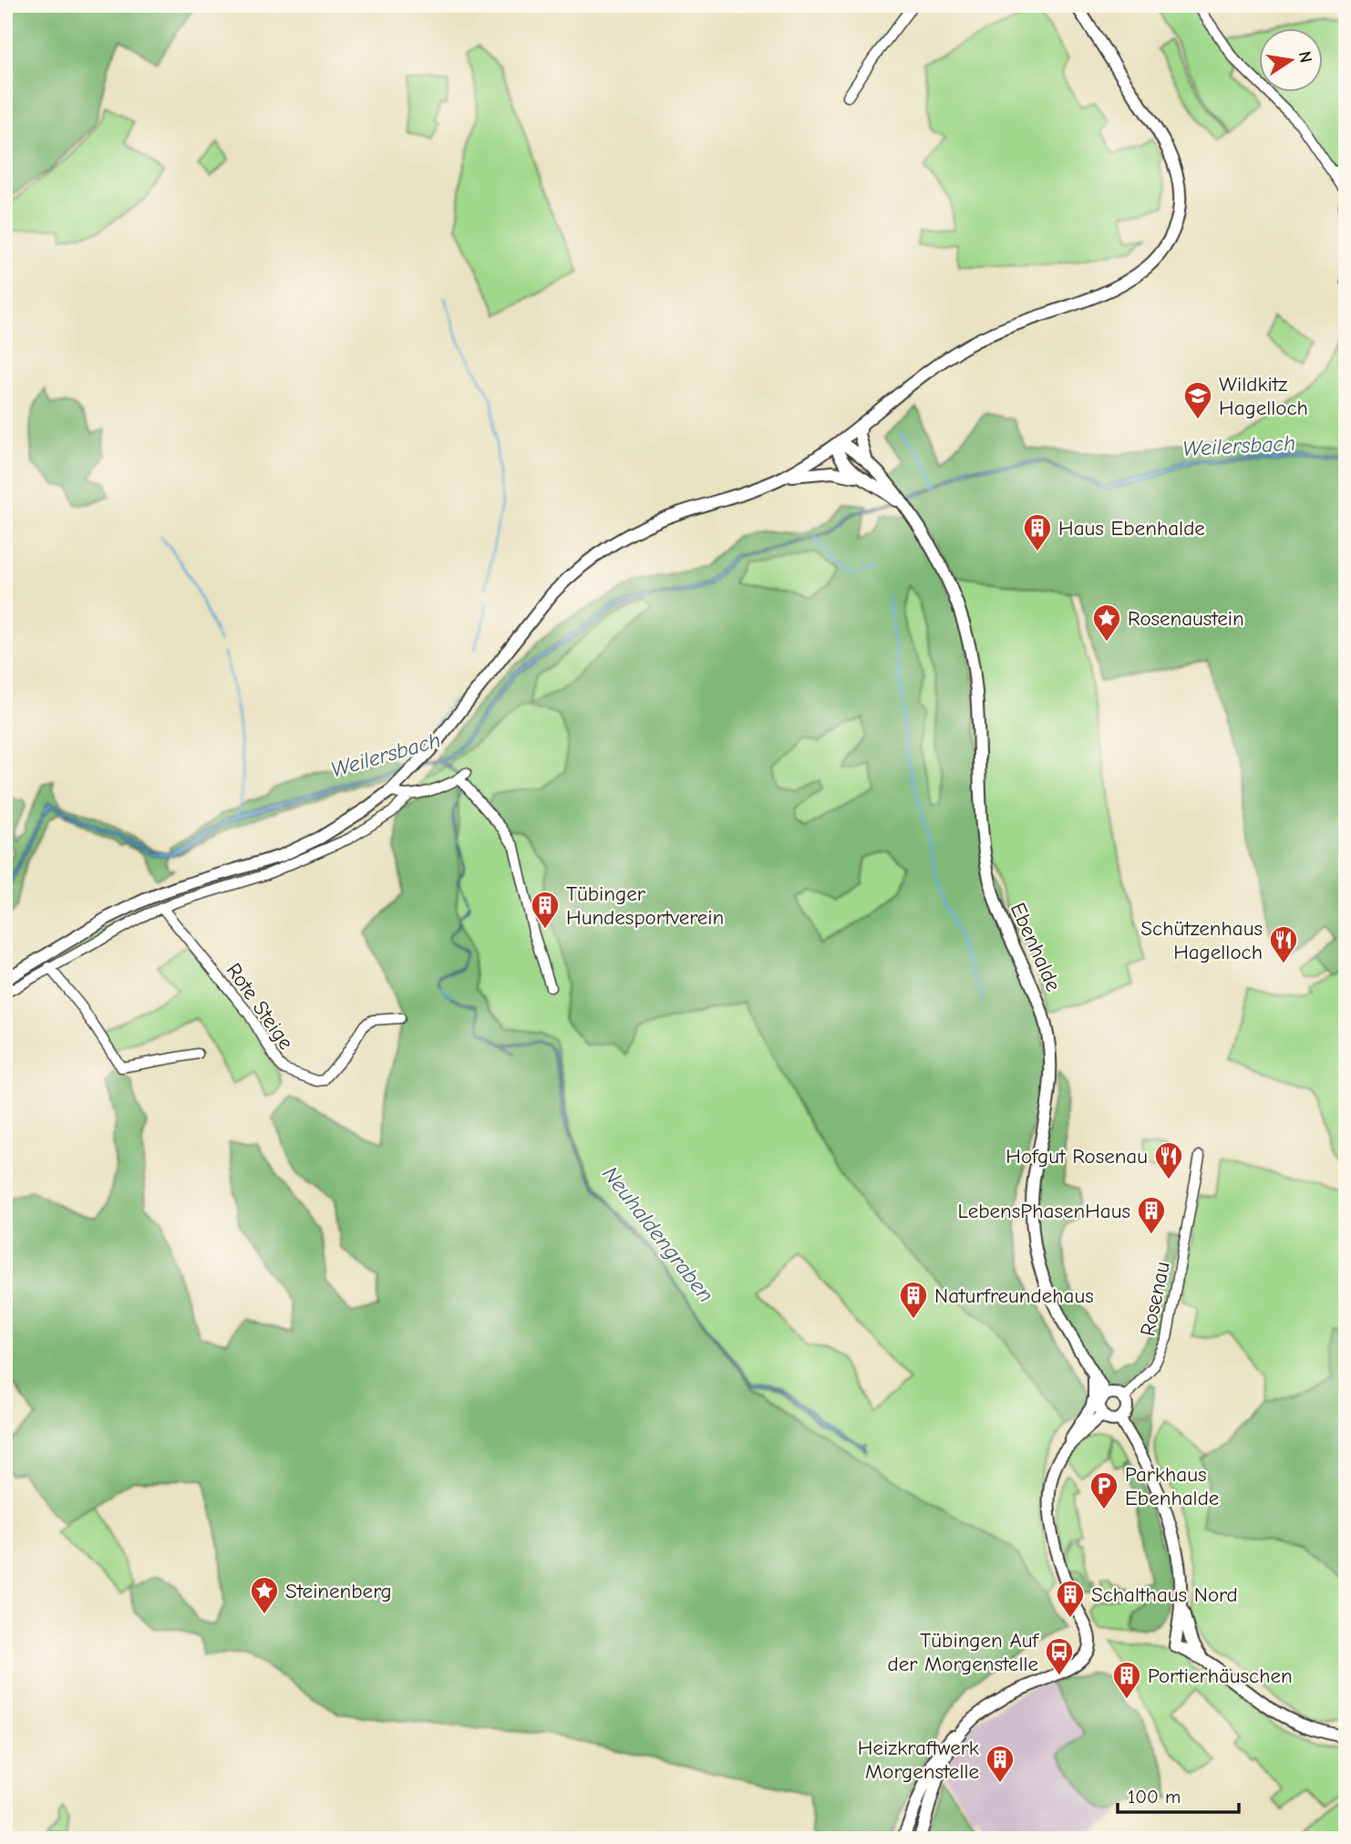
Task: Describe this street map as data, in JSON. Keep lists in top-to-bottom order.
{
  "streets": {
    "street": ["Ebenhalde", "Rote Steige", "Rosenau"]
  },
  "crossings": [
    ["Ebenhalde", "Rosenau"]
  ],
  "water": ["Weilersbach", "Neuhaldengraben"],
  "places": {
    "school or university": ["Wildkitz Hagelloch"],
    "building": [
      "Haus Ebenhalde",
      "Tübinger Hundesportverein",
      "LebensPhasenHaus",
      "Naturfreundehaus",
      "Schalthaus Nord",
      "Portierhäuschen",
      "Heizkraftwerk Morgenstelle"
    ],
    "place": ["Rosenaustein", "Steinenberg"],
    "restaurant": ["Schützenhaus Hagelloch", "Hofgut Rosenau"],
    "parking": ["Parkhaus Ebenhalde"],
    "bus stop": ["Tübingen Auf der Morgenstelle"]
  },
  "scale_bar": "100 m",
  "north": "right"
}
